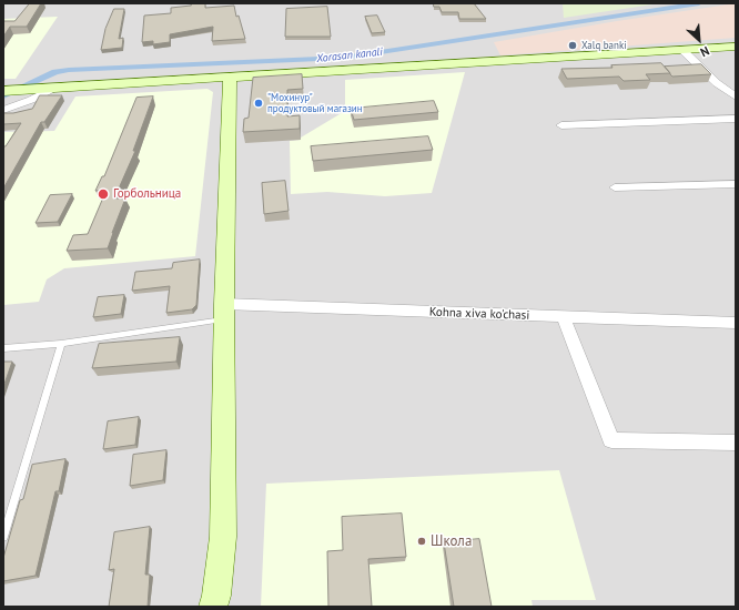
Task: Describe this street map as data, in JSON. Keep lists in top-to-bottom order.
{
  "streets": {
    "street": ["Kohna xiva ko'chasi"]
  },
  "water": ["Xorasan kanali"],
  "places": [
    "Xalq banki",
    "\"Мохинур\" продуктовый магазин",
    "Горбольница",
    "Школа"
  ],
  "north": "bottom right"
}
